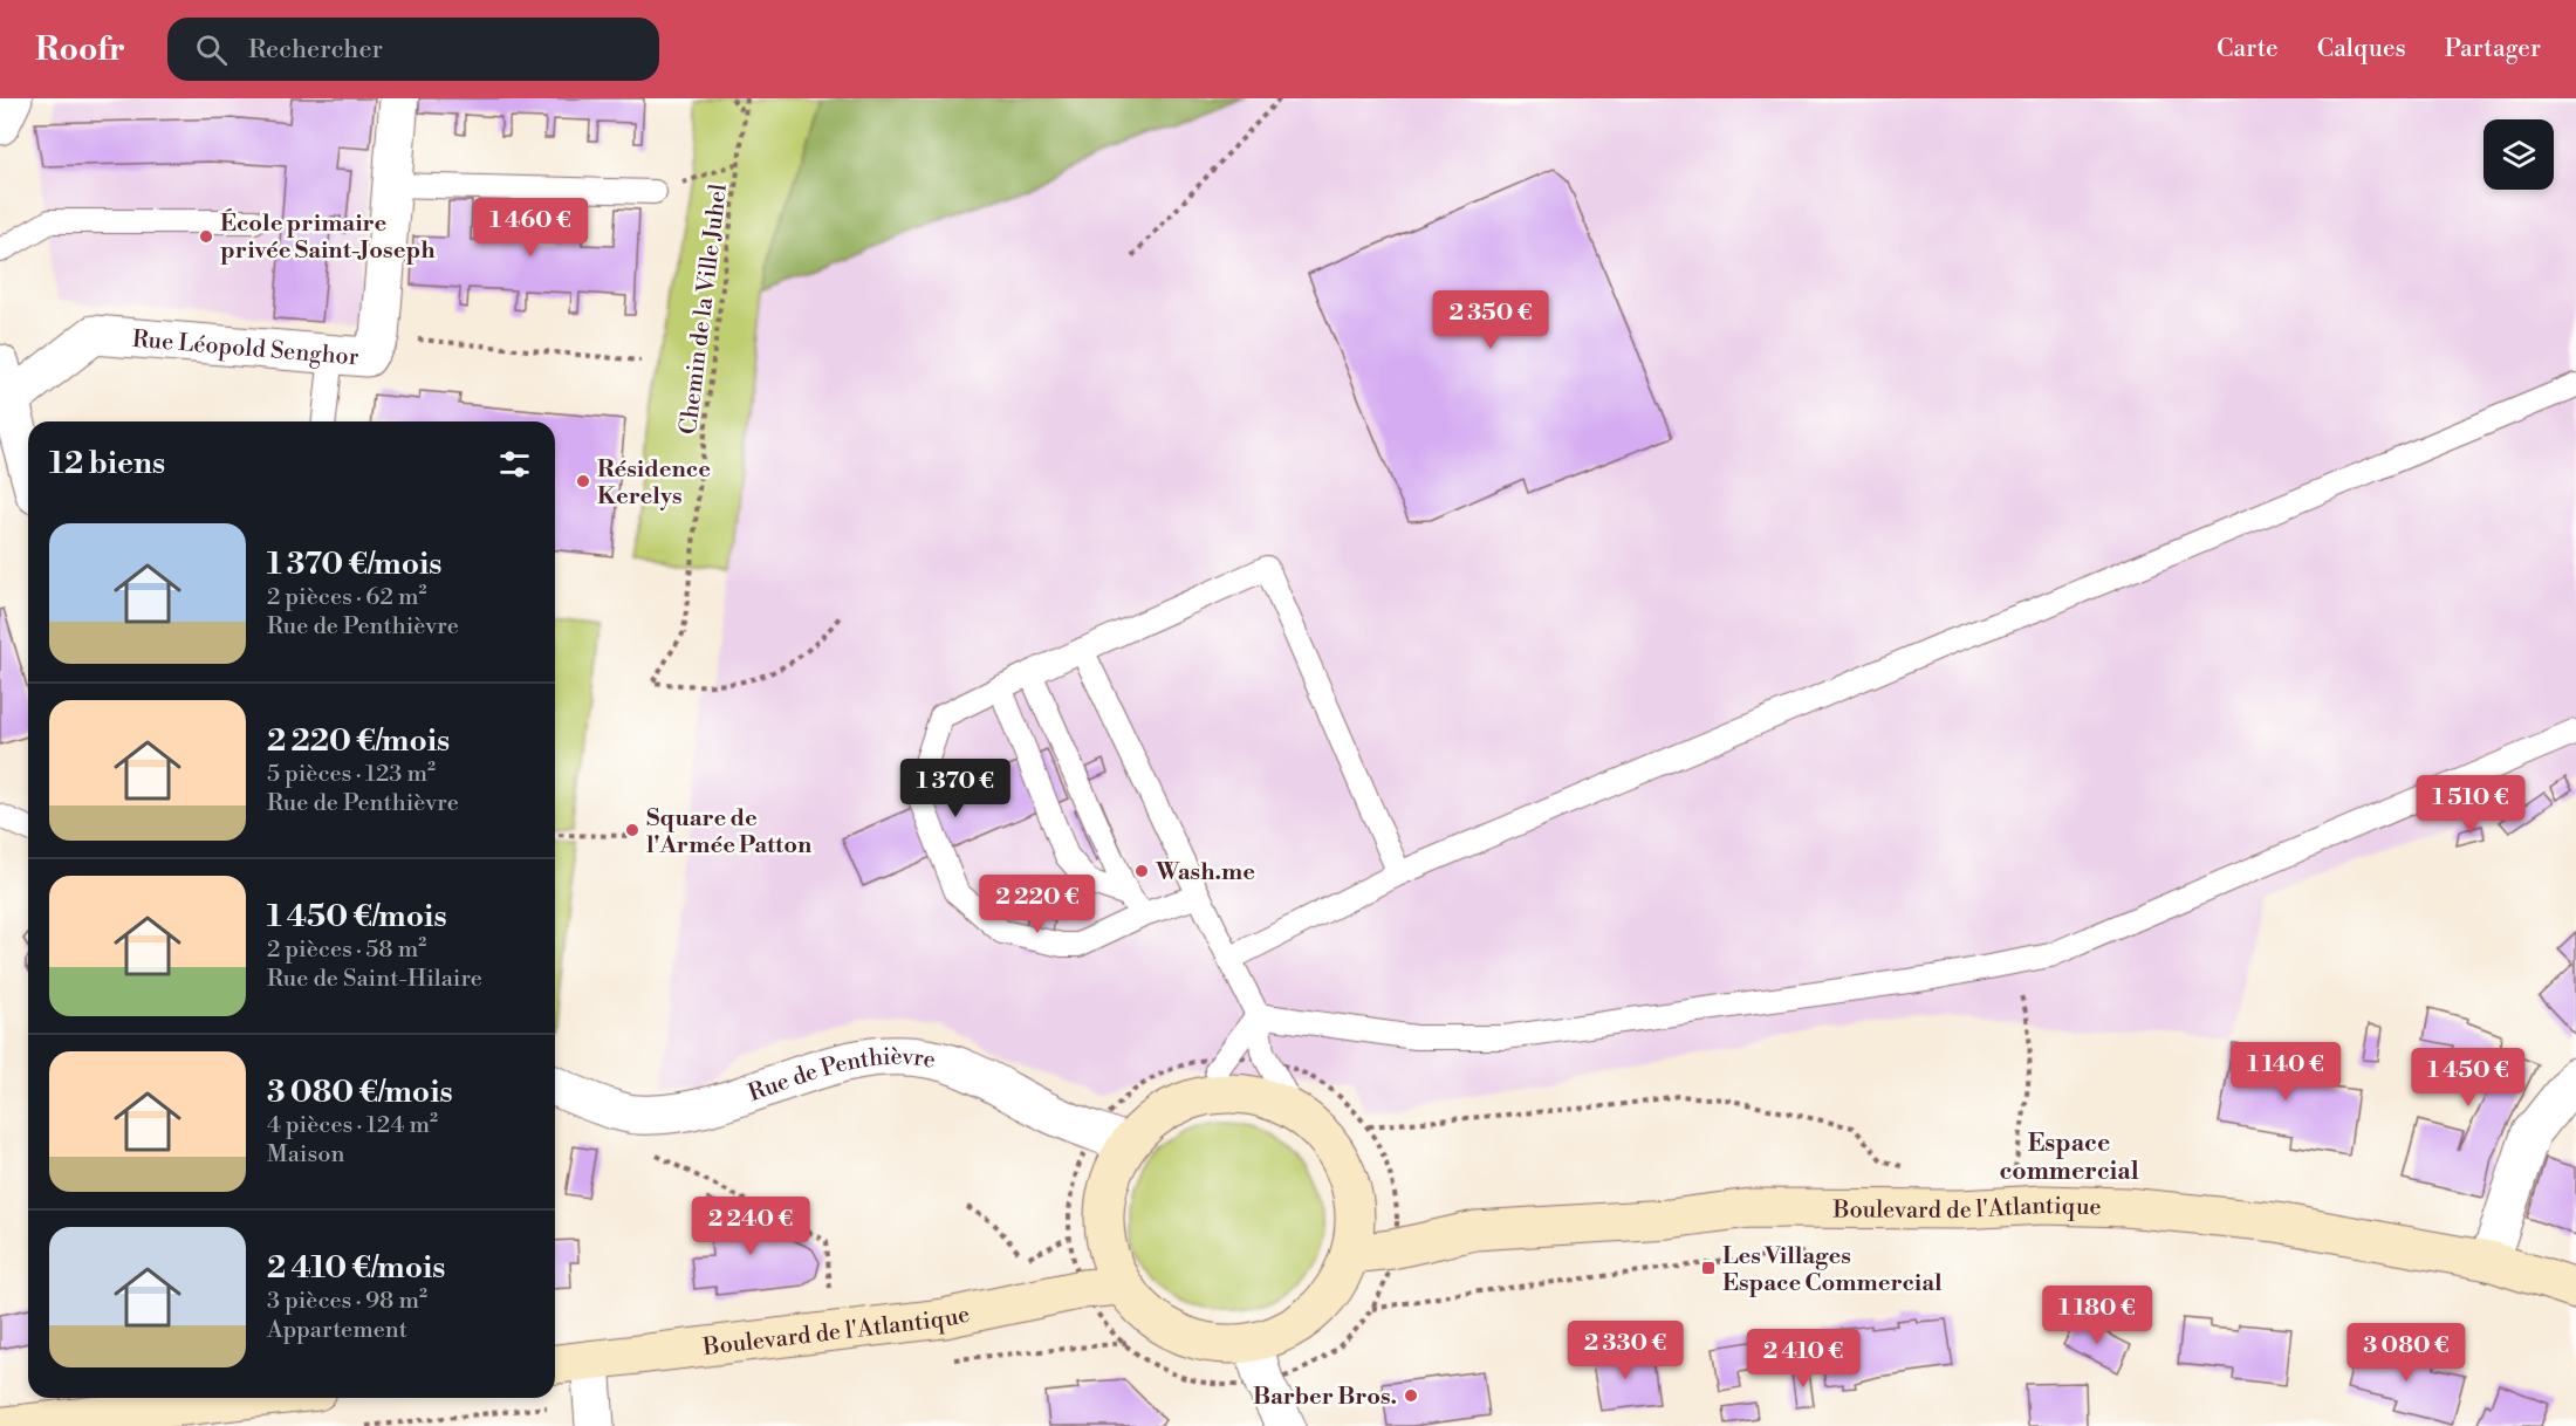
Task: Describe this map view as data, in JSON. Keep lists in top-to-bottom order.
{
  "streets": {
    "main road": ["Boulevard de l'Atlantique"],
    "street": ["Rue Léopold Senghor", "Rue de Penthièvre"],
    "path": ["Chemin de la Ville Juhel"]
  },
  "districts": ["Espace commercial"],
  "places": {
    "other": [
      "École primaire privée Saint-Joseph",
      "Résidence Kerelys",
      "Square de l'Armée Patton",
      "Wash.me",
      "Barber Bros."
    ],
    "transit": ["Les Villages Espace Commercial"]
  },
  "page": {
    "header": "Roofr",
    "search": "Rechercher",
    "nav": ["Carte", "Calques", "Partager"],
    "price": [
      "1 460 €",
      "2 350 €",
      "1 370 €",
      "1 510 €",
      "2 220 €",
      "1 140 €",
      "1 450 €",
      "2 240 €",
      "1 180 €",
      "2 330 €",
      "3 080 €",
      "2 410 €"
    ],
    "heading": "12 biens",
    "list": [
      {
        "name": "1 370 €/mois",
        "note": "2 pièces · 62 m² · Rue de Penthièvre"
      },
      {
        "name": "2 220 €/mois",
        "note": "5 pièces · 123 m² · Rue de Penthièvre"
      },
      {
        "name": "1 450 €/mois",
        "note": "2 pièces · 58 m² · Rue de Saint-Hilaire"
      },
      {
        "name": "3 080 €/mois",
        "note": "4 pièces · 124 m² · Maison"
      },
      {
        "name": "2 410 €/mois",
        "note": "3 pièces · 98 m² · Appartement"
      }
    ]
  }
}
